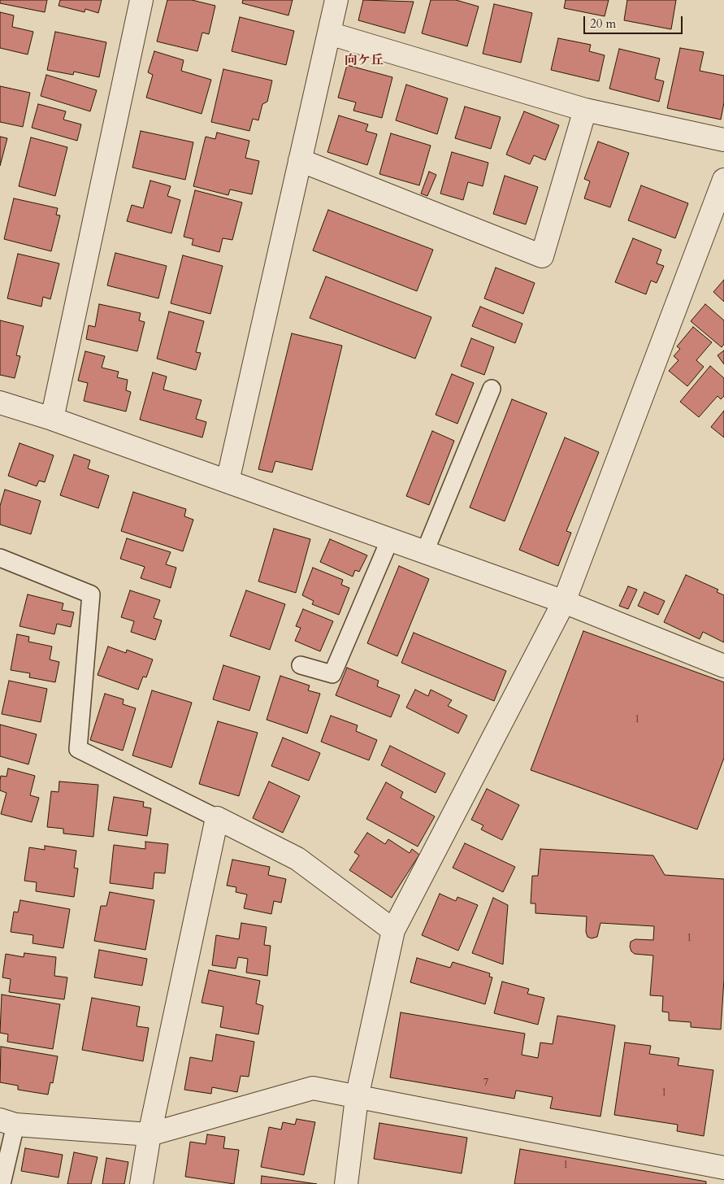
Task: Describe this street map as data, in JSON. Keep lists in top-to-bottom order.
{
  "districts": ["向ケ丘"],
  "house_numbers": [
    "1",
    "1",
    "7",
    "1",
    "1"
  ],
  "scale_bar": "20 m"
}
